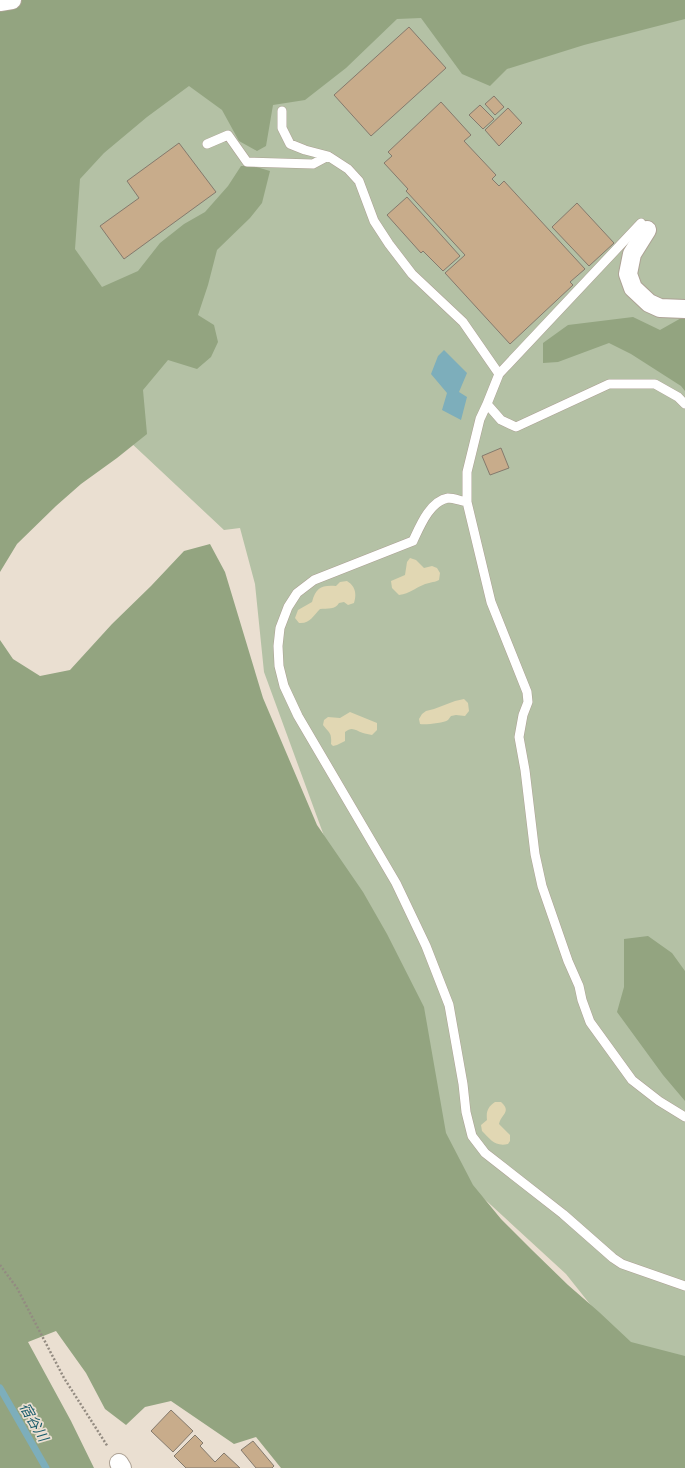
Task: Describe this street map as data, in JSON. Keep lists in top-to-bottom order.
{
  "water": ["宿谷川"]
}
